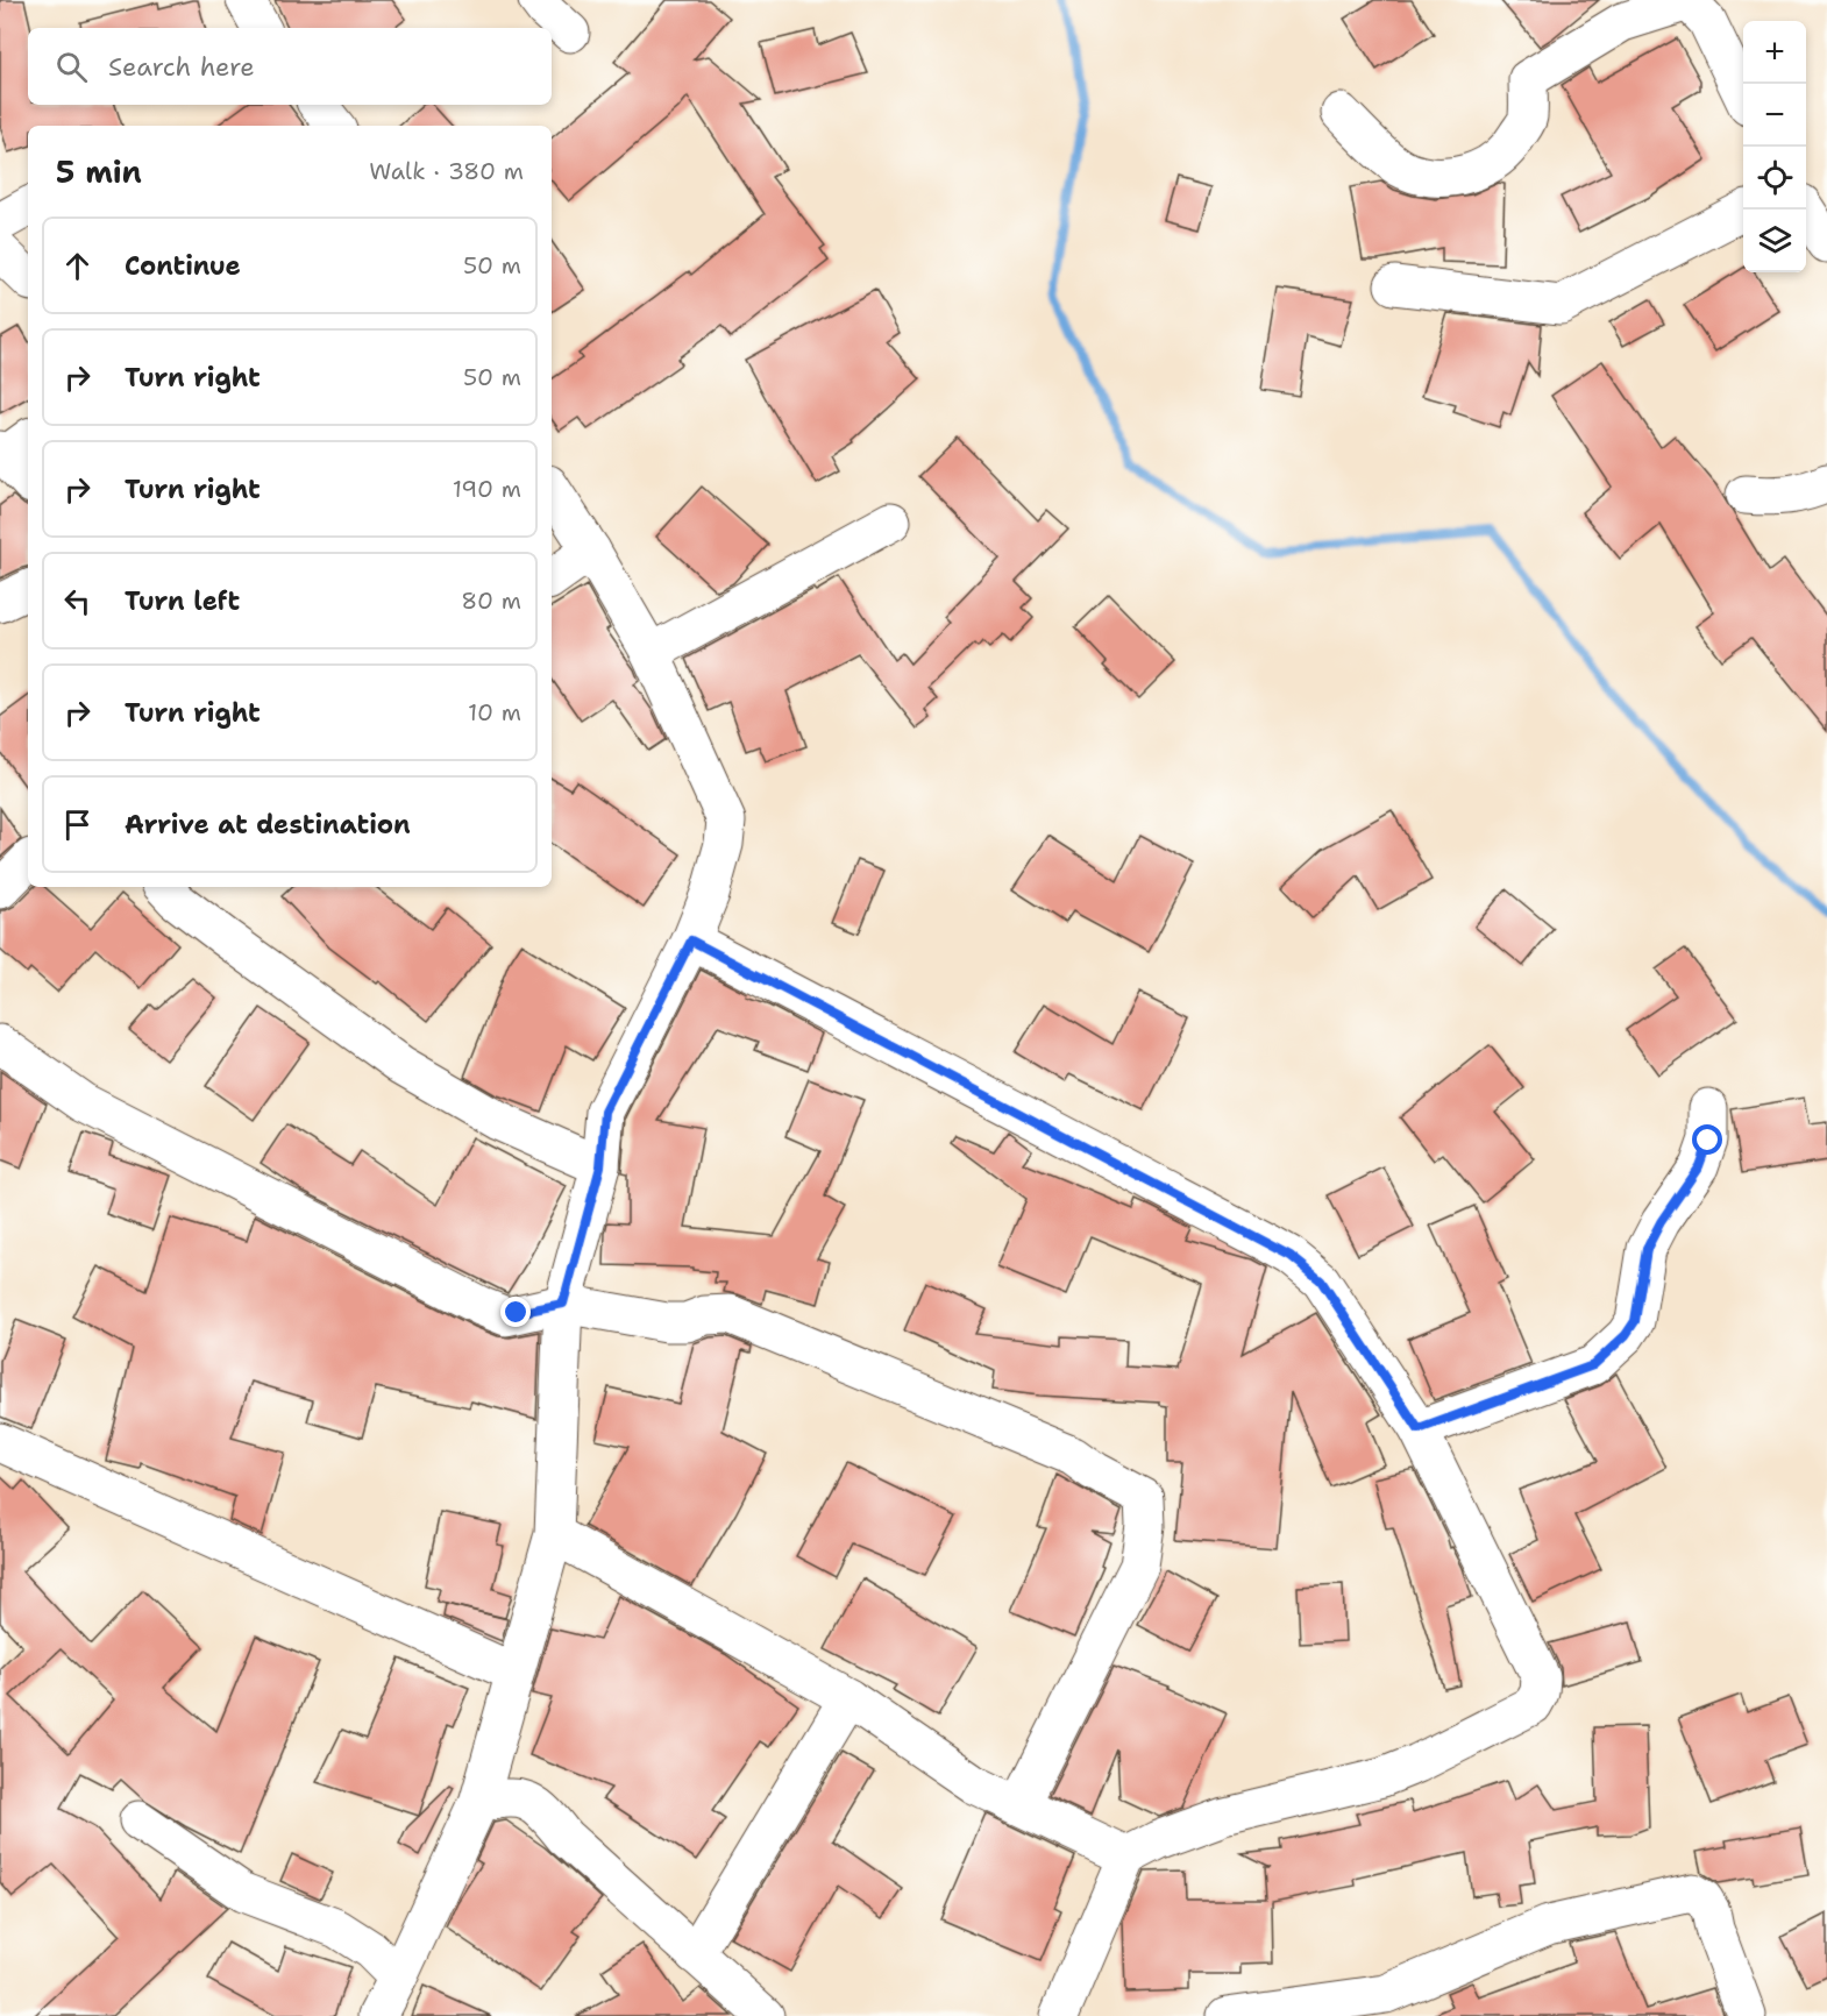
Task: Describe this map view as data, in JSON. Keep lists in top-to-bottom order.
{
  "page": {
    "map_buttons": ["+", "−"],
    "search": "Search here",
    "heading": ["5 min", "Walk · 380 m"],
    "list": [
      ["Continue", "50 m"],
      ["Turn right", "50 m"],
      ["Turn right", "190 m"],
      ["Turn left", "80 m"],
      ["Turn right", "10 m"],
      "Arrive at destination"
    ]
  }
}
